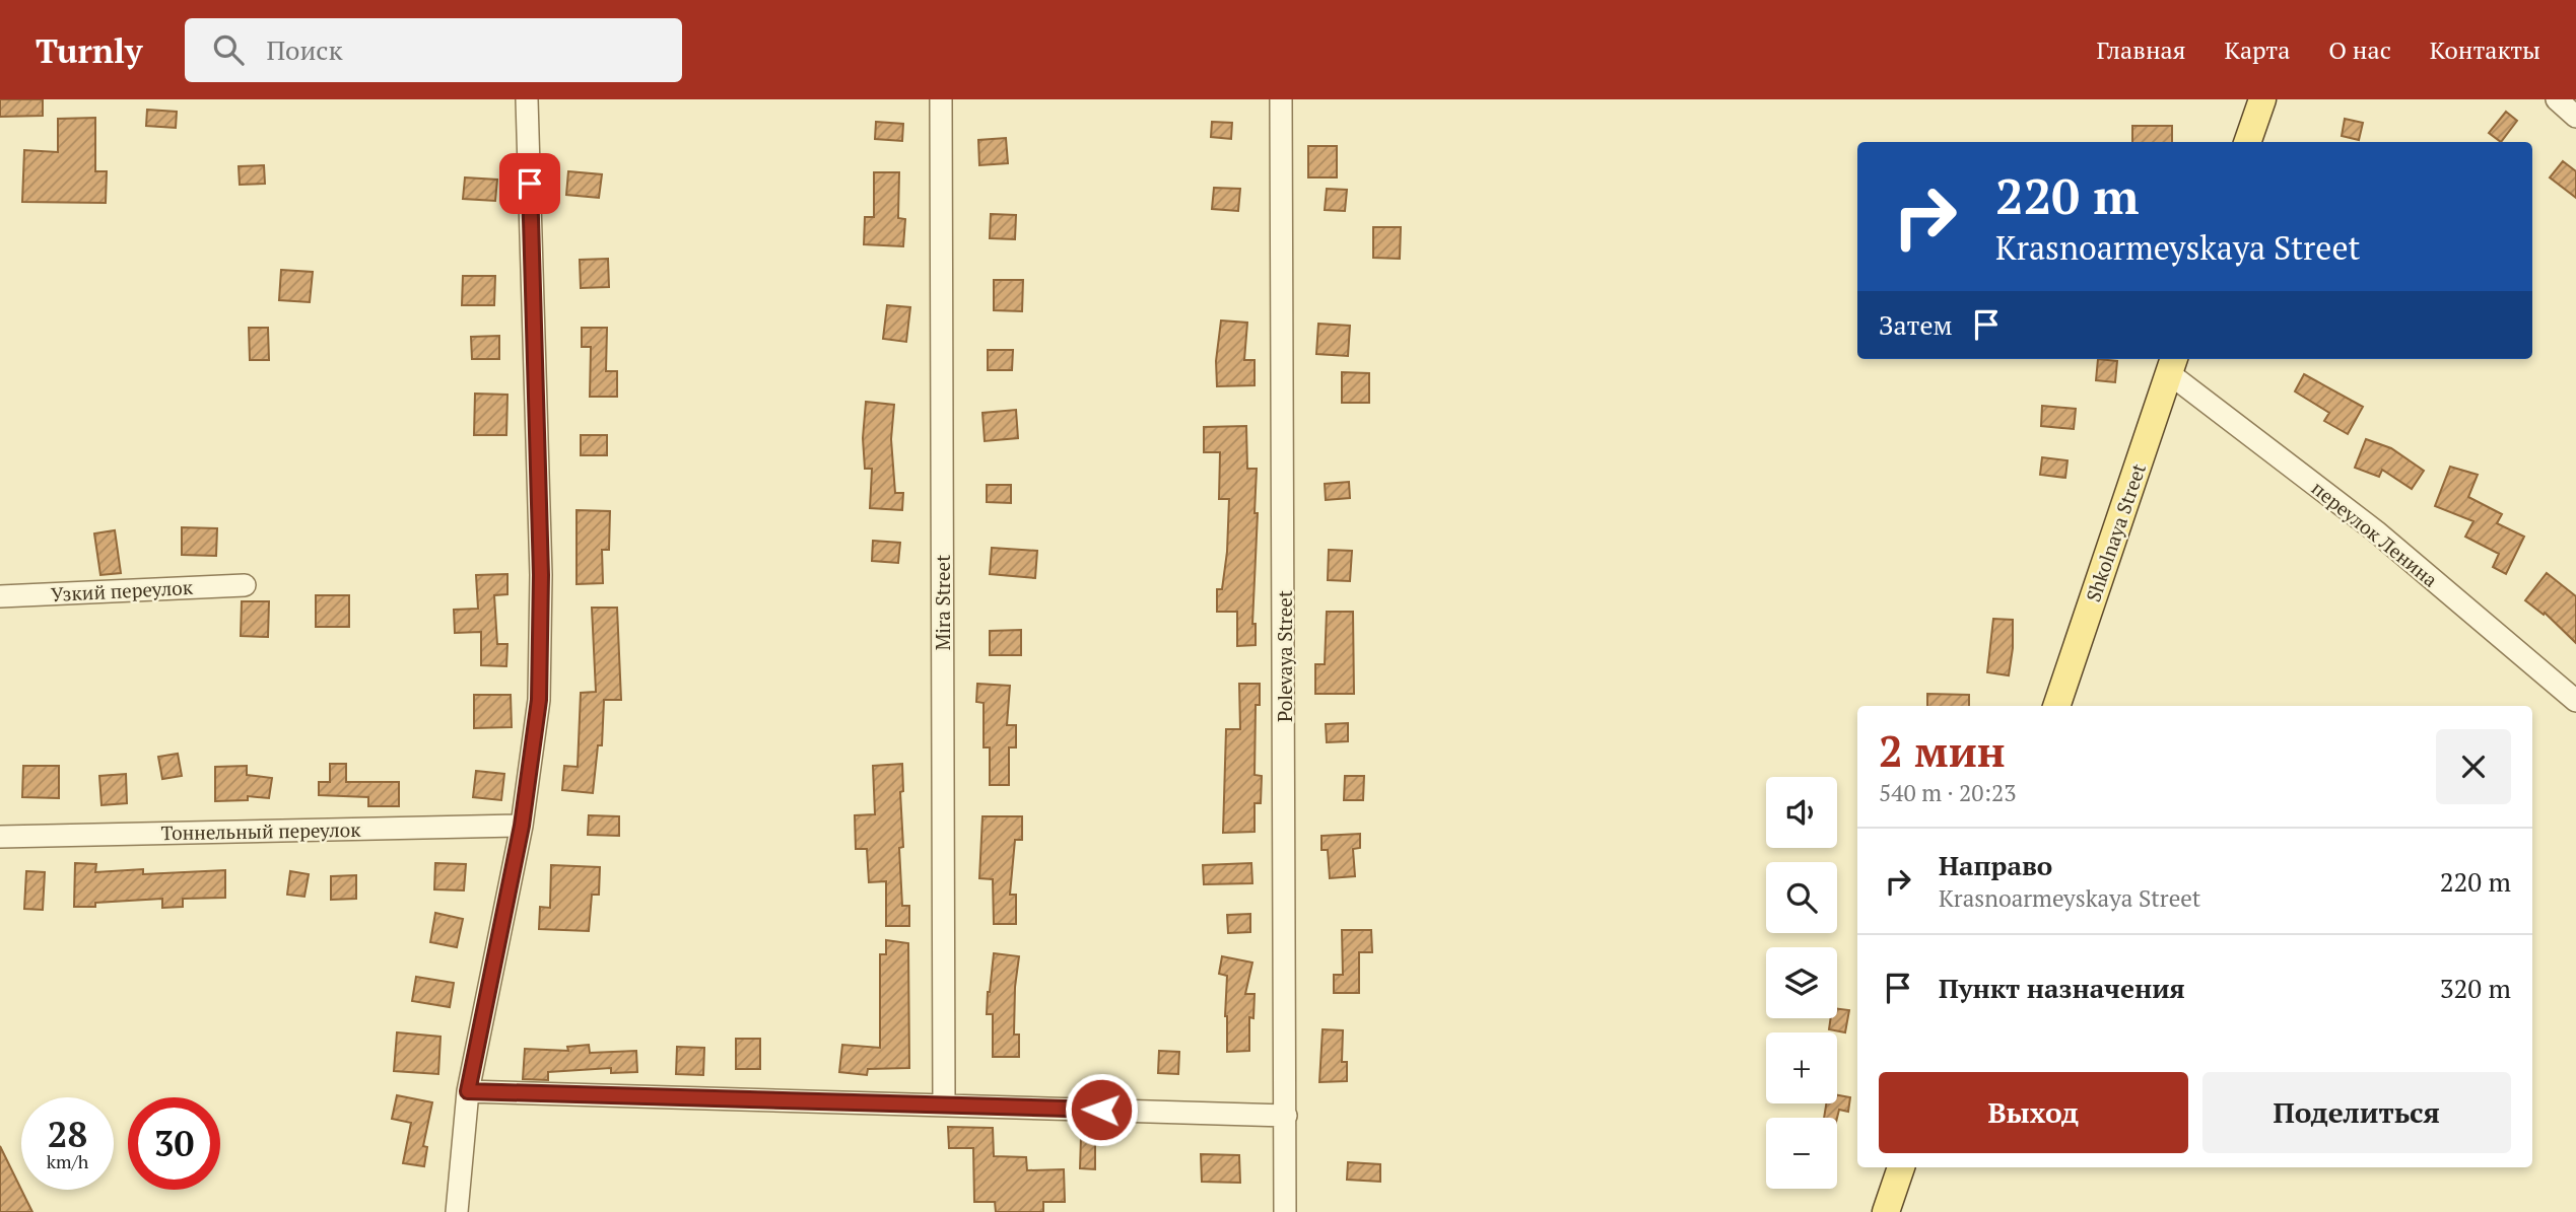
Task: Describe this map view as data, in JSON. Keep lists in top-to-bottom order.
{
  "streets": {
    "main road": ["Shkolnaya Street"],
    "street": [
      "переулок Ленина",
      "Узкий переулок",
      "Mira Street",
      "Polevaya Street",
      "Тоннельный переулок"
    ]
  },
  "crossings": [
    ["Shkolnaya Street", "переулок Ленина"]
  ],
  "page": {
    "header": "Turnly",
    "search": "Поиск",
    "nav": [
      "Главная",
      "Карта",
      "О нас",
      "Контакты"
    ],
    "turn": ["220 m", "Krasnoarmeyskaya Street"],
    "then": "Затем",
    "heading": ["2 мин", "540 m · 20:23"],
    "map_buttons": ["+", "−"],
    "list": [
      {
        "name": "Направо",
        "note": "Krasnoarmeyskaya Street",
        "value": "220 m"
      },
      {
        "name": "Пункт назначения",
        "value": "320 m"
      }
    ],
    "buttons": ["Выход", "Поделиться"],
    "speed": "28 km/h",
    "limit": "30"
  }
}
